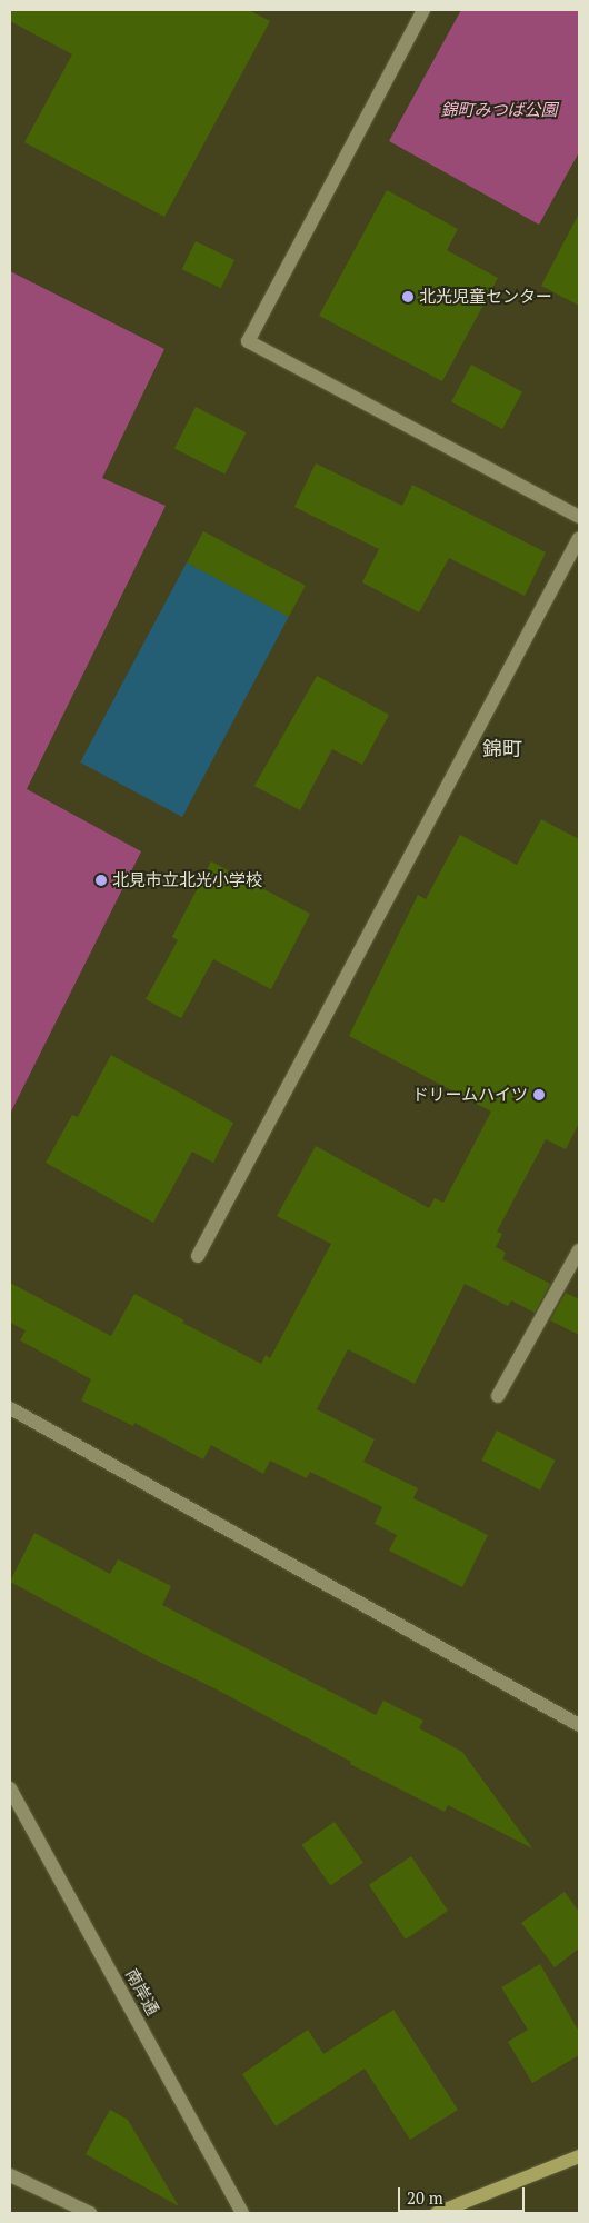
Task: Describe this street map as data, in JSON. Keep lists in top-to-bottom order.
{
  "streets": {
    "street": ["南岸通"]
  },
  "districts": ["錦町"],
  "parks": ["錦町みつば公園"],
  "places": ["北光児童センター", "北見市立北光小学校", "ドリームハイツ"],
  "scale_bar": "20 m"
}
